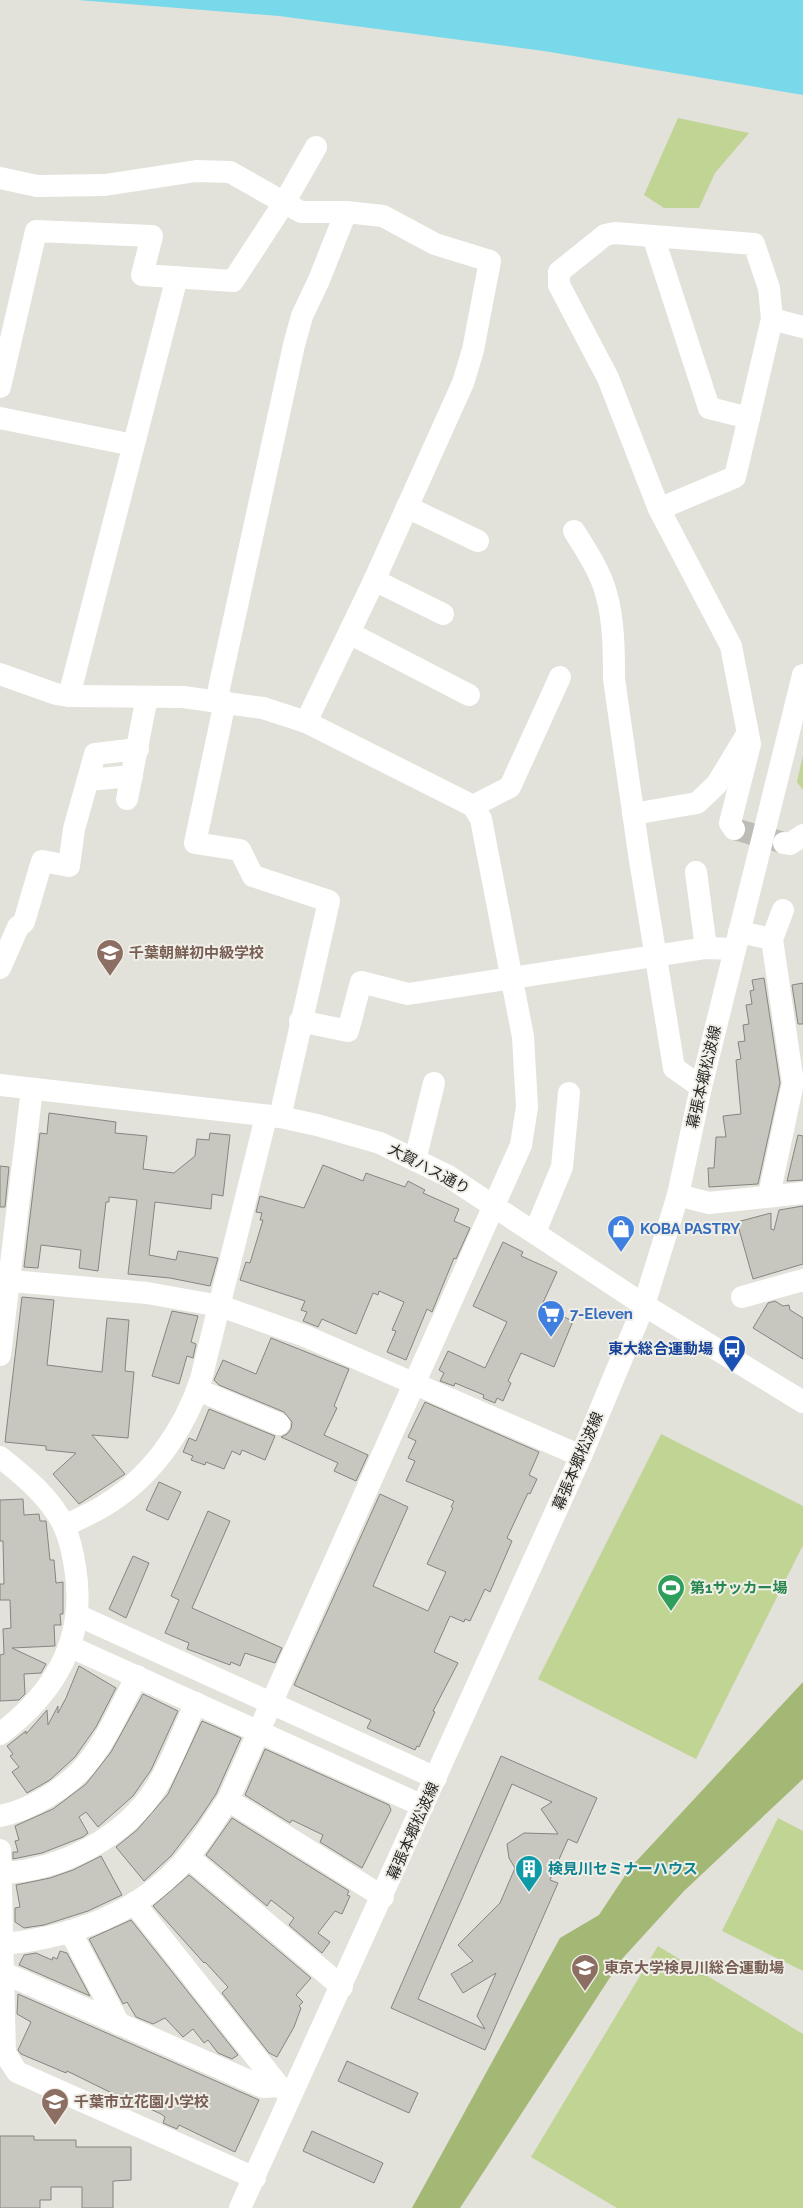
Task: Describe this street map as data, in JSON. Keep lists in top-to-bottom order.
{
  "streets": {
    "street": ["幕張本郷松波線", "大賀ハス通り"]
  },
  "crossings": [
    ["幕張本郷松波線", "大賀ハス通り"]
  ],
  "places": {
    "school or university": ["千葉朝鮮初中級学校", "東京大学検見川総合運動場", "千葉市立花園小学校"],
    "shop": ["KOBA PASTRY"],
    "supermarket": ["7-Eleven"],
    "bus stop": ["東大総合運動場"],
    "sports": ["第1サッカー場"],
    "building": ["検見川セミナーハウス"]
  }
}
